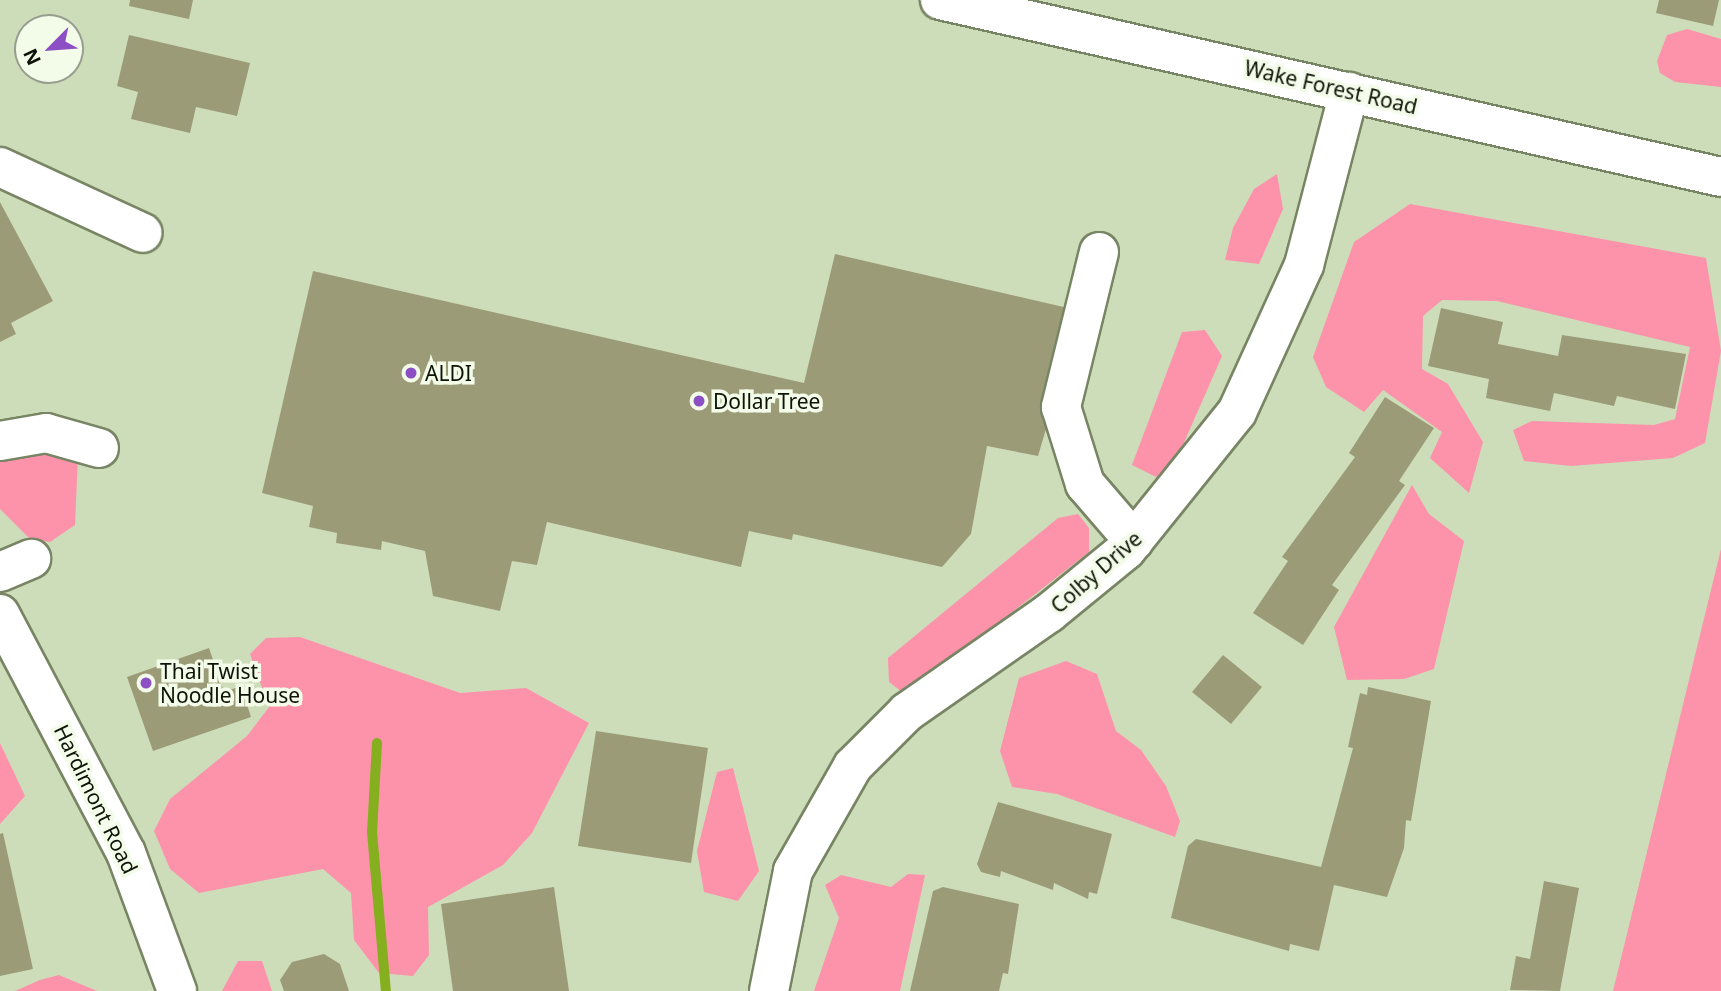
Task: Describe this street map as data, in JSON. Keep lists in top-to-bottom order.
{
  "streets": {
    "street": ["Wake Forest Road", "Colby Drive", "Hardimont Road"]
  },
  "crossings": [
    ["Wake Forest Road", "Colby Drive"]
  ],
  "places": ["ALDI", "Dollar Tree", "Thai Twist Noodle House"],
  "north": "bottom left"
}
